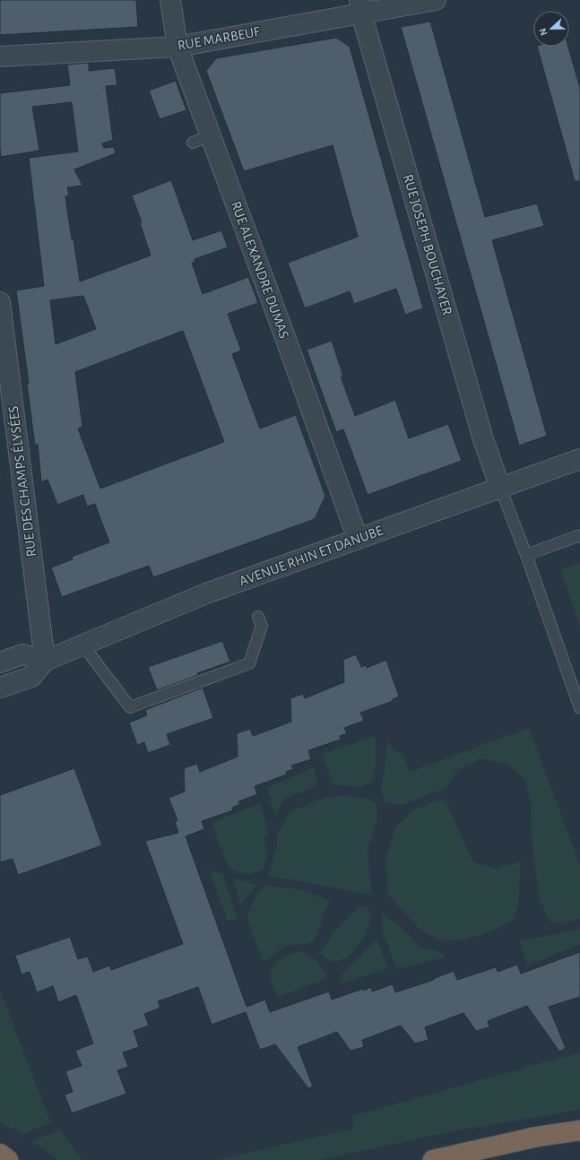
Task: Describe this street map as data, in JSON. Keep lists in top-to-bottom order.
{
  "streets": {
    "street": [
      "RUE MARBEUF",
      "RUE JOSEPH BOUCHAYER",
      "RUE ALEXANDRE DUMAS",
      "RUE DES CHAMPS ÉLYSÉES",
      "AVENUE RHIN ET DANUBE"
    ]
  },
  "crossings": [
    ["RUE MARBEUF", "RUE JOSEPH BOUCHAYER"],
    ["RUE MARBEUF", "RUE ALEXANDRE DUMAS"],
    ["RUE JOSEPH BOUCHAYER", "AVENUE RHIN ET DANUBE"],
    ["RUE ALEXANDRE DUMAS", "AVENUE RHIN ET DANUBE"],
    ["RUE DES CHAMPS ÉLYSÉES", "AVENUE RHIN ET DANUBE"]
  ],
  "north": "left"
}
